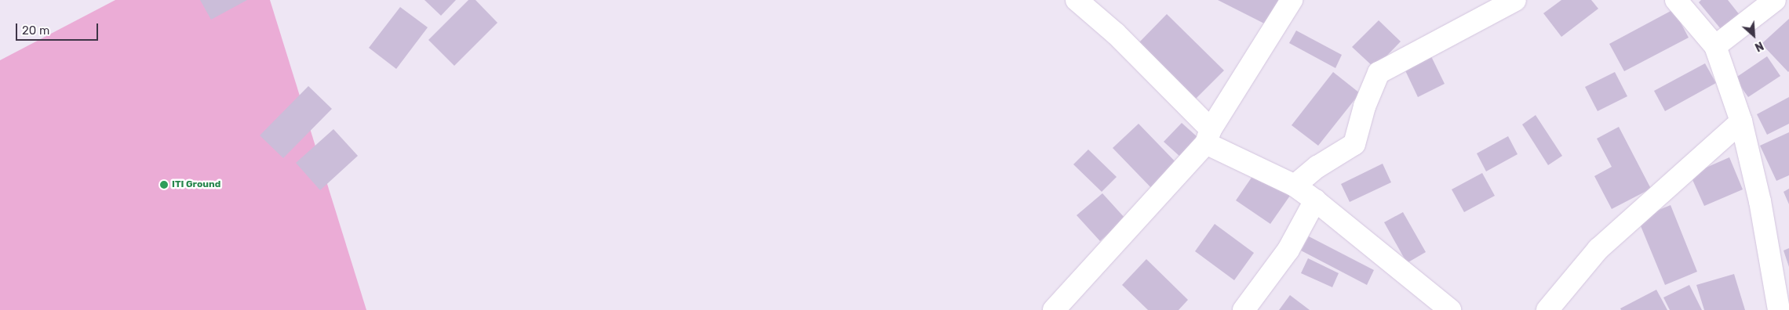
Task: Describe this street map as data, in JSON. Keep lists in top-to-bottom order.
{
  "places": ["ITI Ground"],
  "scale_bar": "20 m",
  "north": "bottom right"
}
